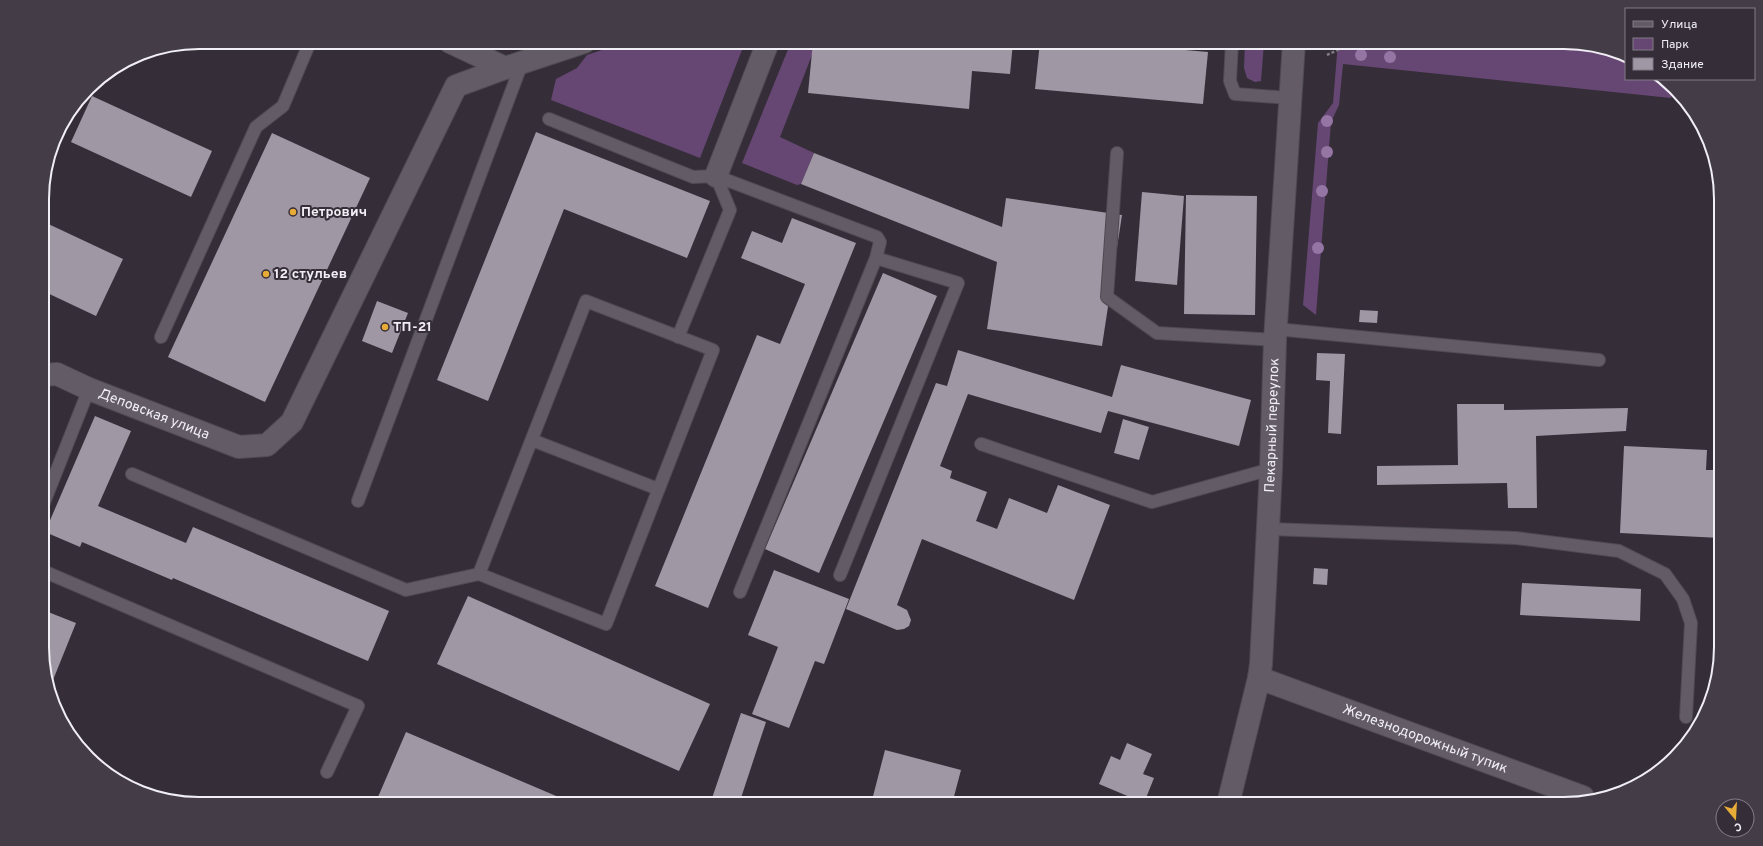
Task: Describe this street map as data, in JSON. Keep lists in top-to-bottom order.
{
  "streets": {
    "street": ["Деповская улица", "Пекарный переулок", "Железнодорожный тупик"]
  },
  "crossings": [
    ["Пекарный переулок", "Железнодорожный тупик"]
  ],
  "places": ["Петрович", "12 стульев", "ТП-21"],
  "legend": ["Улица", "Парк", "Здание"],
  "north": "bottom"
}
